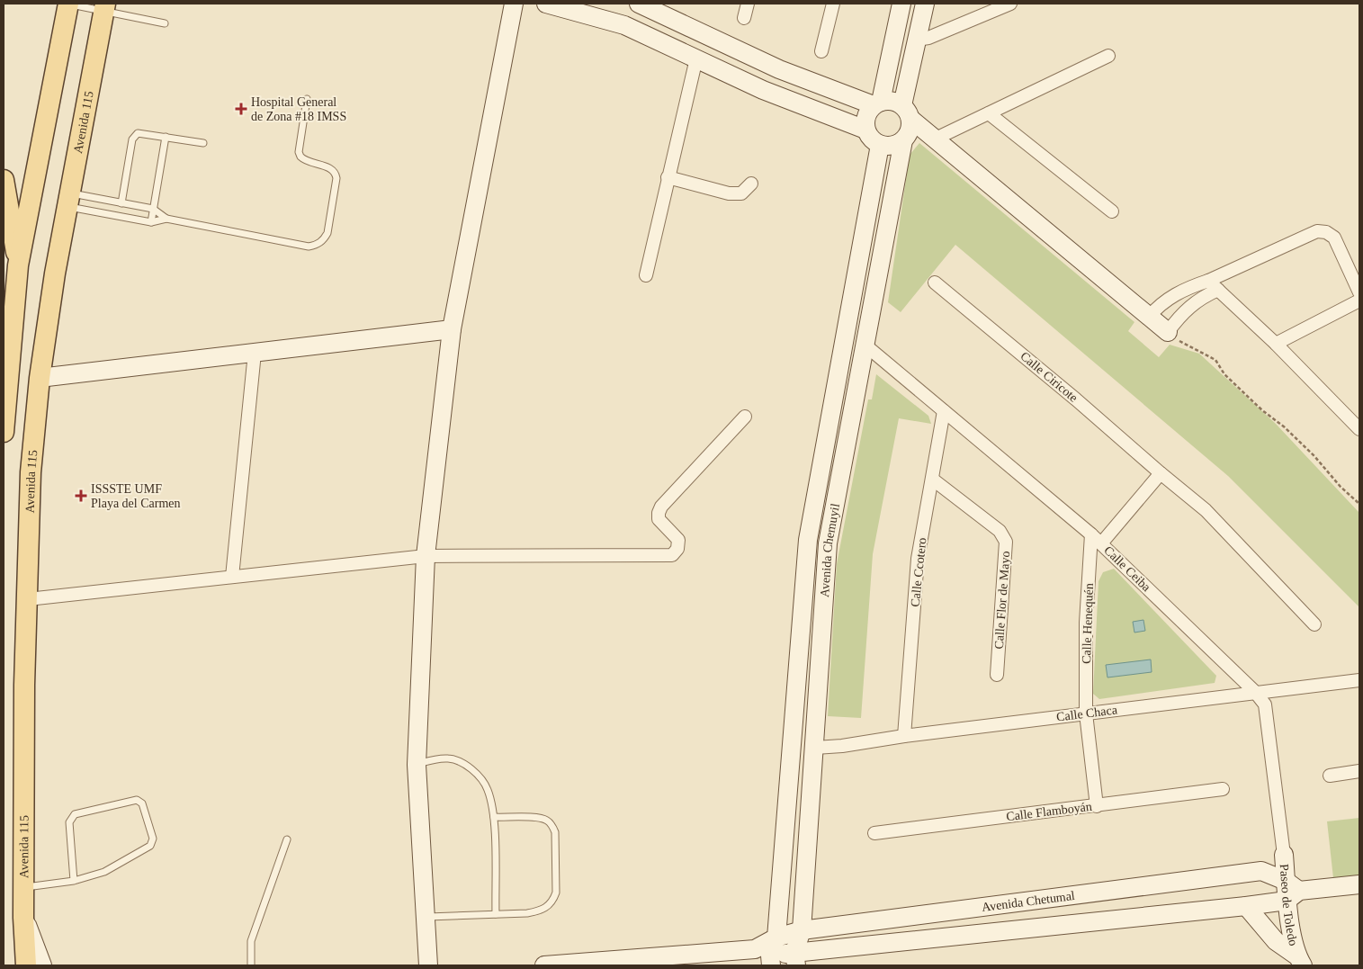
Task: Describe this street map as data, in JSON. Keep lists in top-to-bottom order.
{
  "streets": {
    "main road": [
      "Avenida 115",
      "Avenida Chemuyil",
      "Avenida Chetumal",
      "Paseo de Toledo"
    ],
    "street": [
      "Calle Ciricote",
      "Calle Ceiba",
      "Calle Ccotero",
      "Calle Flor de Mayo",
      "Calle Henequén",
      "Calle Chaca",
      "Calle Flamboyán"
    ]
  },
  "crossings": [
    ["Avenida Chemuyil", "Calle Ceiba"],
    ["Avenida Chemuyil", "Calle Chaca"],
    ["Avenida Chemuyil", "Avenida Chetumal"],
    ["Calle Ceiba", "Calle Ccotero"],
    ["Calle Ceiba", "Calle Henequén"],
    ["Calle Ceiba", "Calle Chaca"],
    ["Calle Ceiba", "Paseo de Toledo"],
    ["Calle Ccotero", "Calle Flor de Mayo"],
    ["Calle Ccotero", "Calle Chaca"],
    ["Calle Henequén", "Calle Chaca"],
    ["Calle Henequén", "Calle Flamboyán"],
    ["Avenida Chetumal", "Paseo de Toledo"]
  ],
  "places": {
    "health": ["Hospital General de Zona #18 IMSS", "ISSSTE UMF Playa del Carmen"]
  }
}
